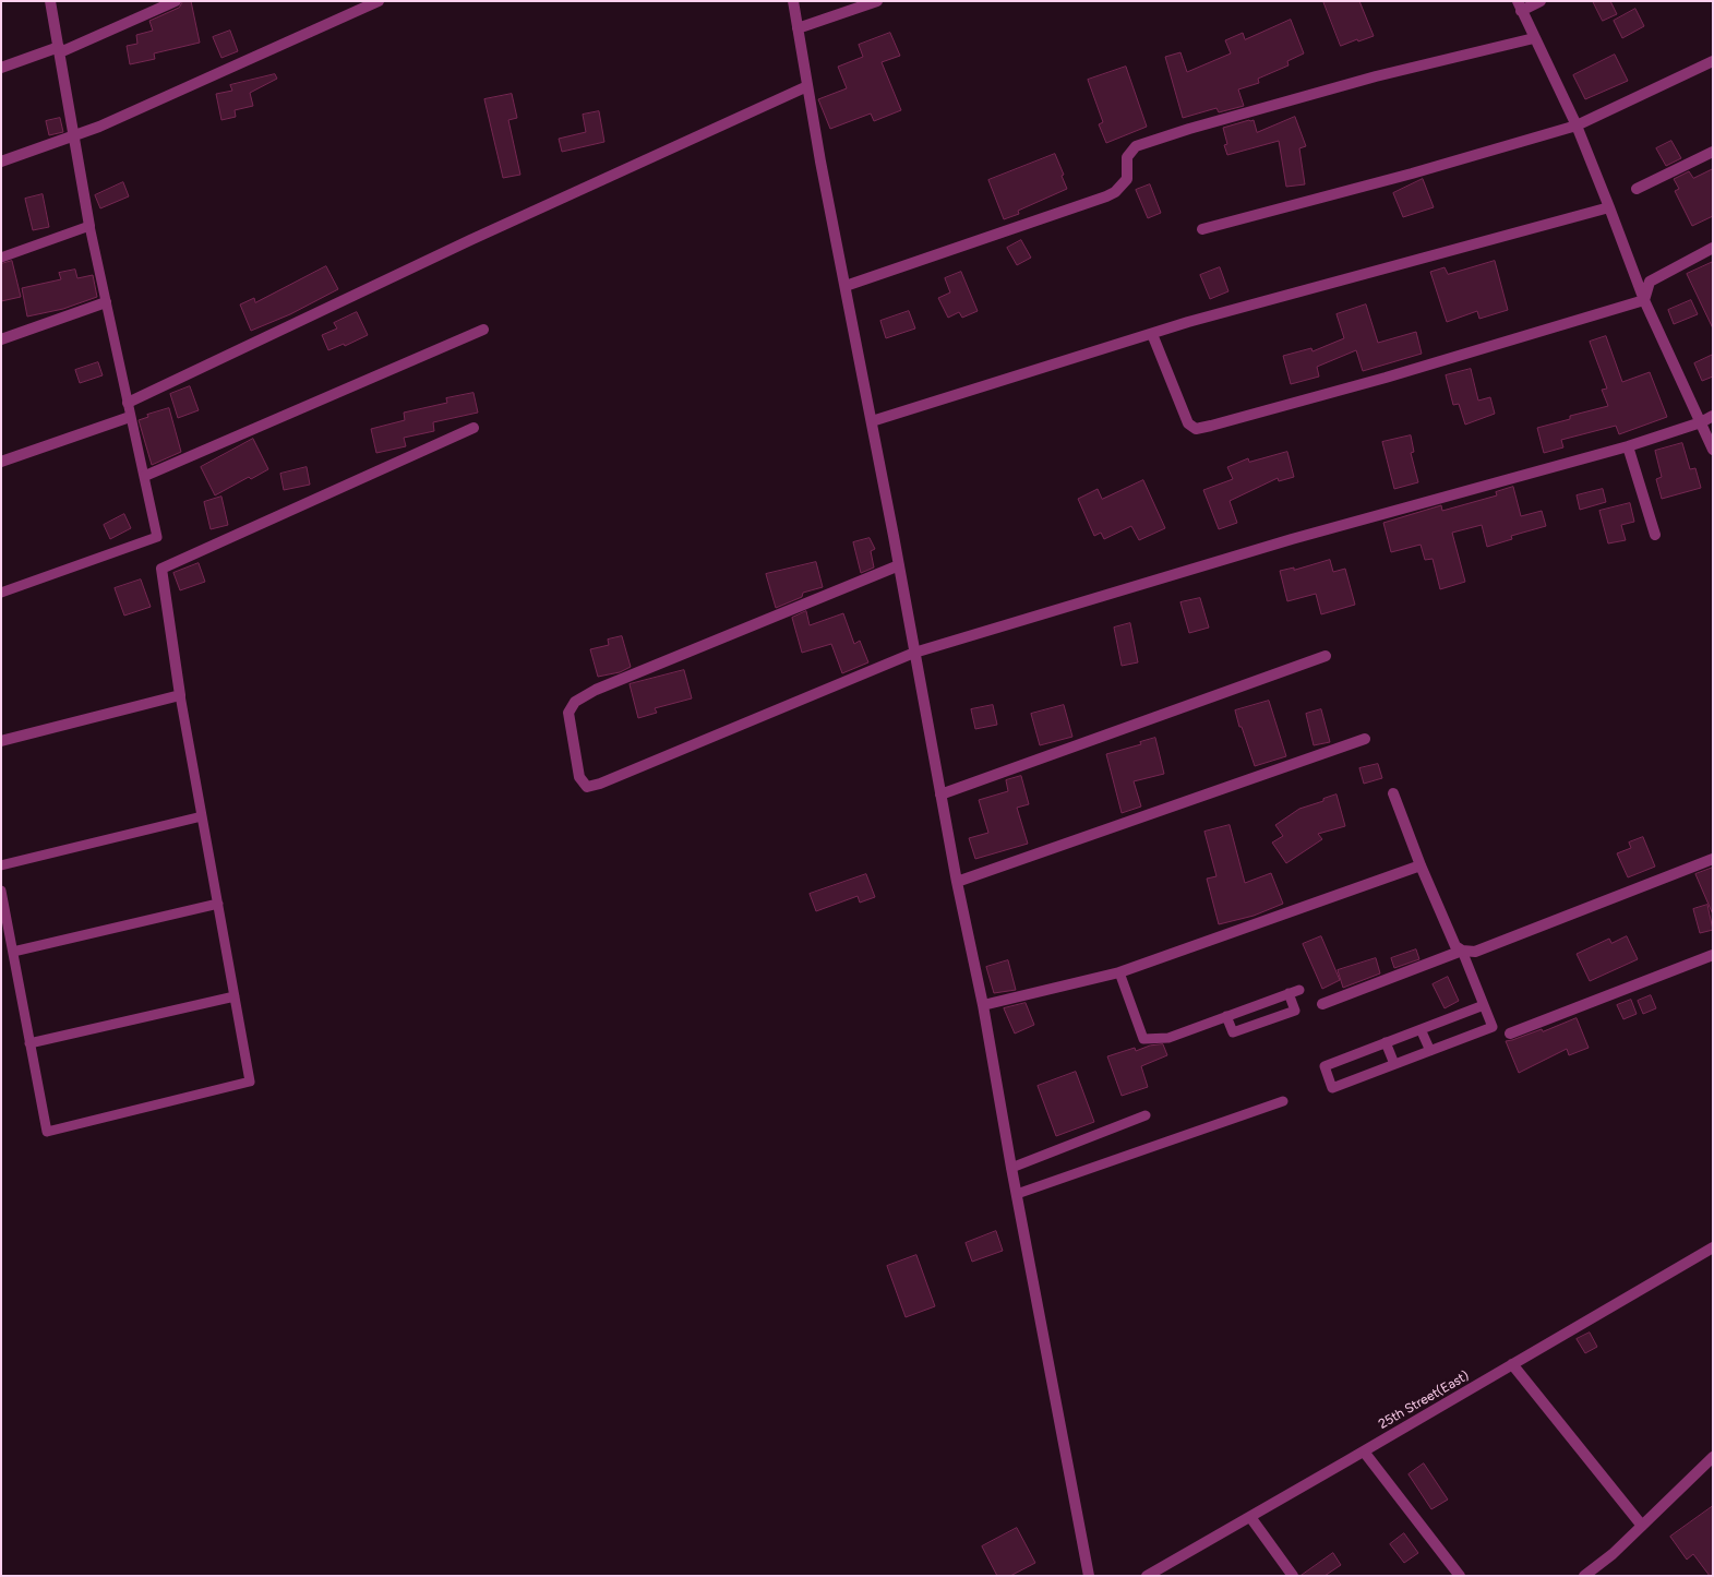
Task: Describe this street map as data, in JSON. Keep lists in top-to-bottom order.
{
  "streets": {
    "street": ["25th Street(East)"]
  }
}
